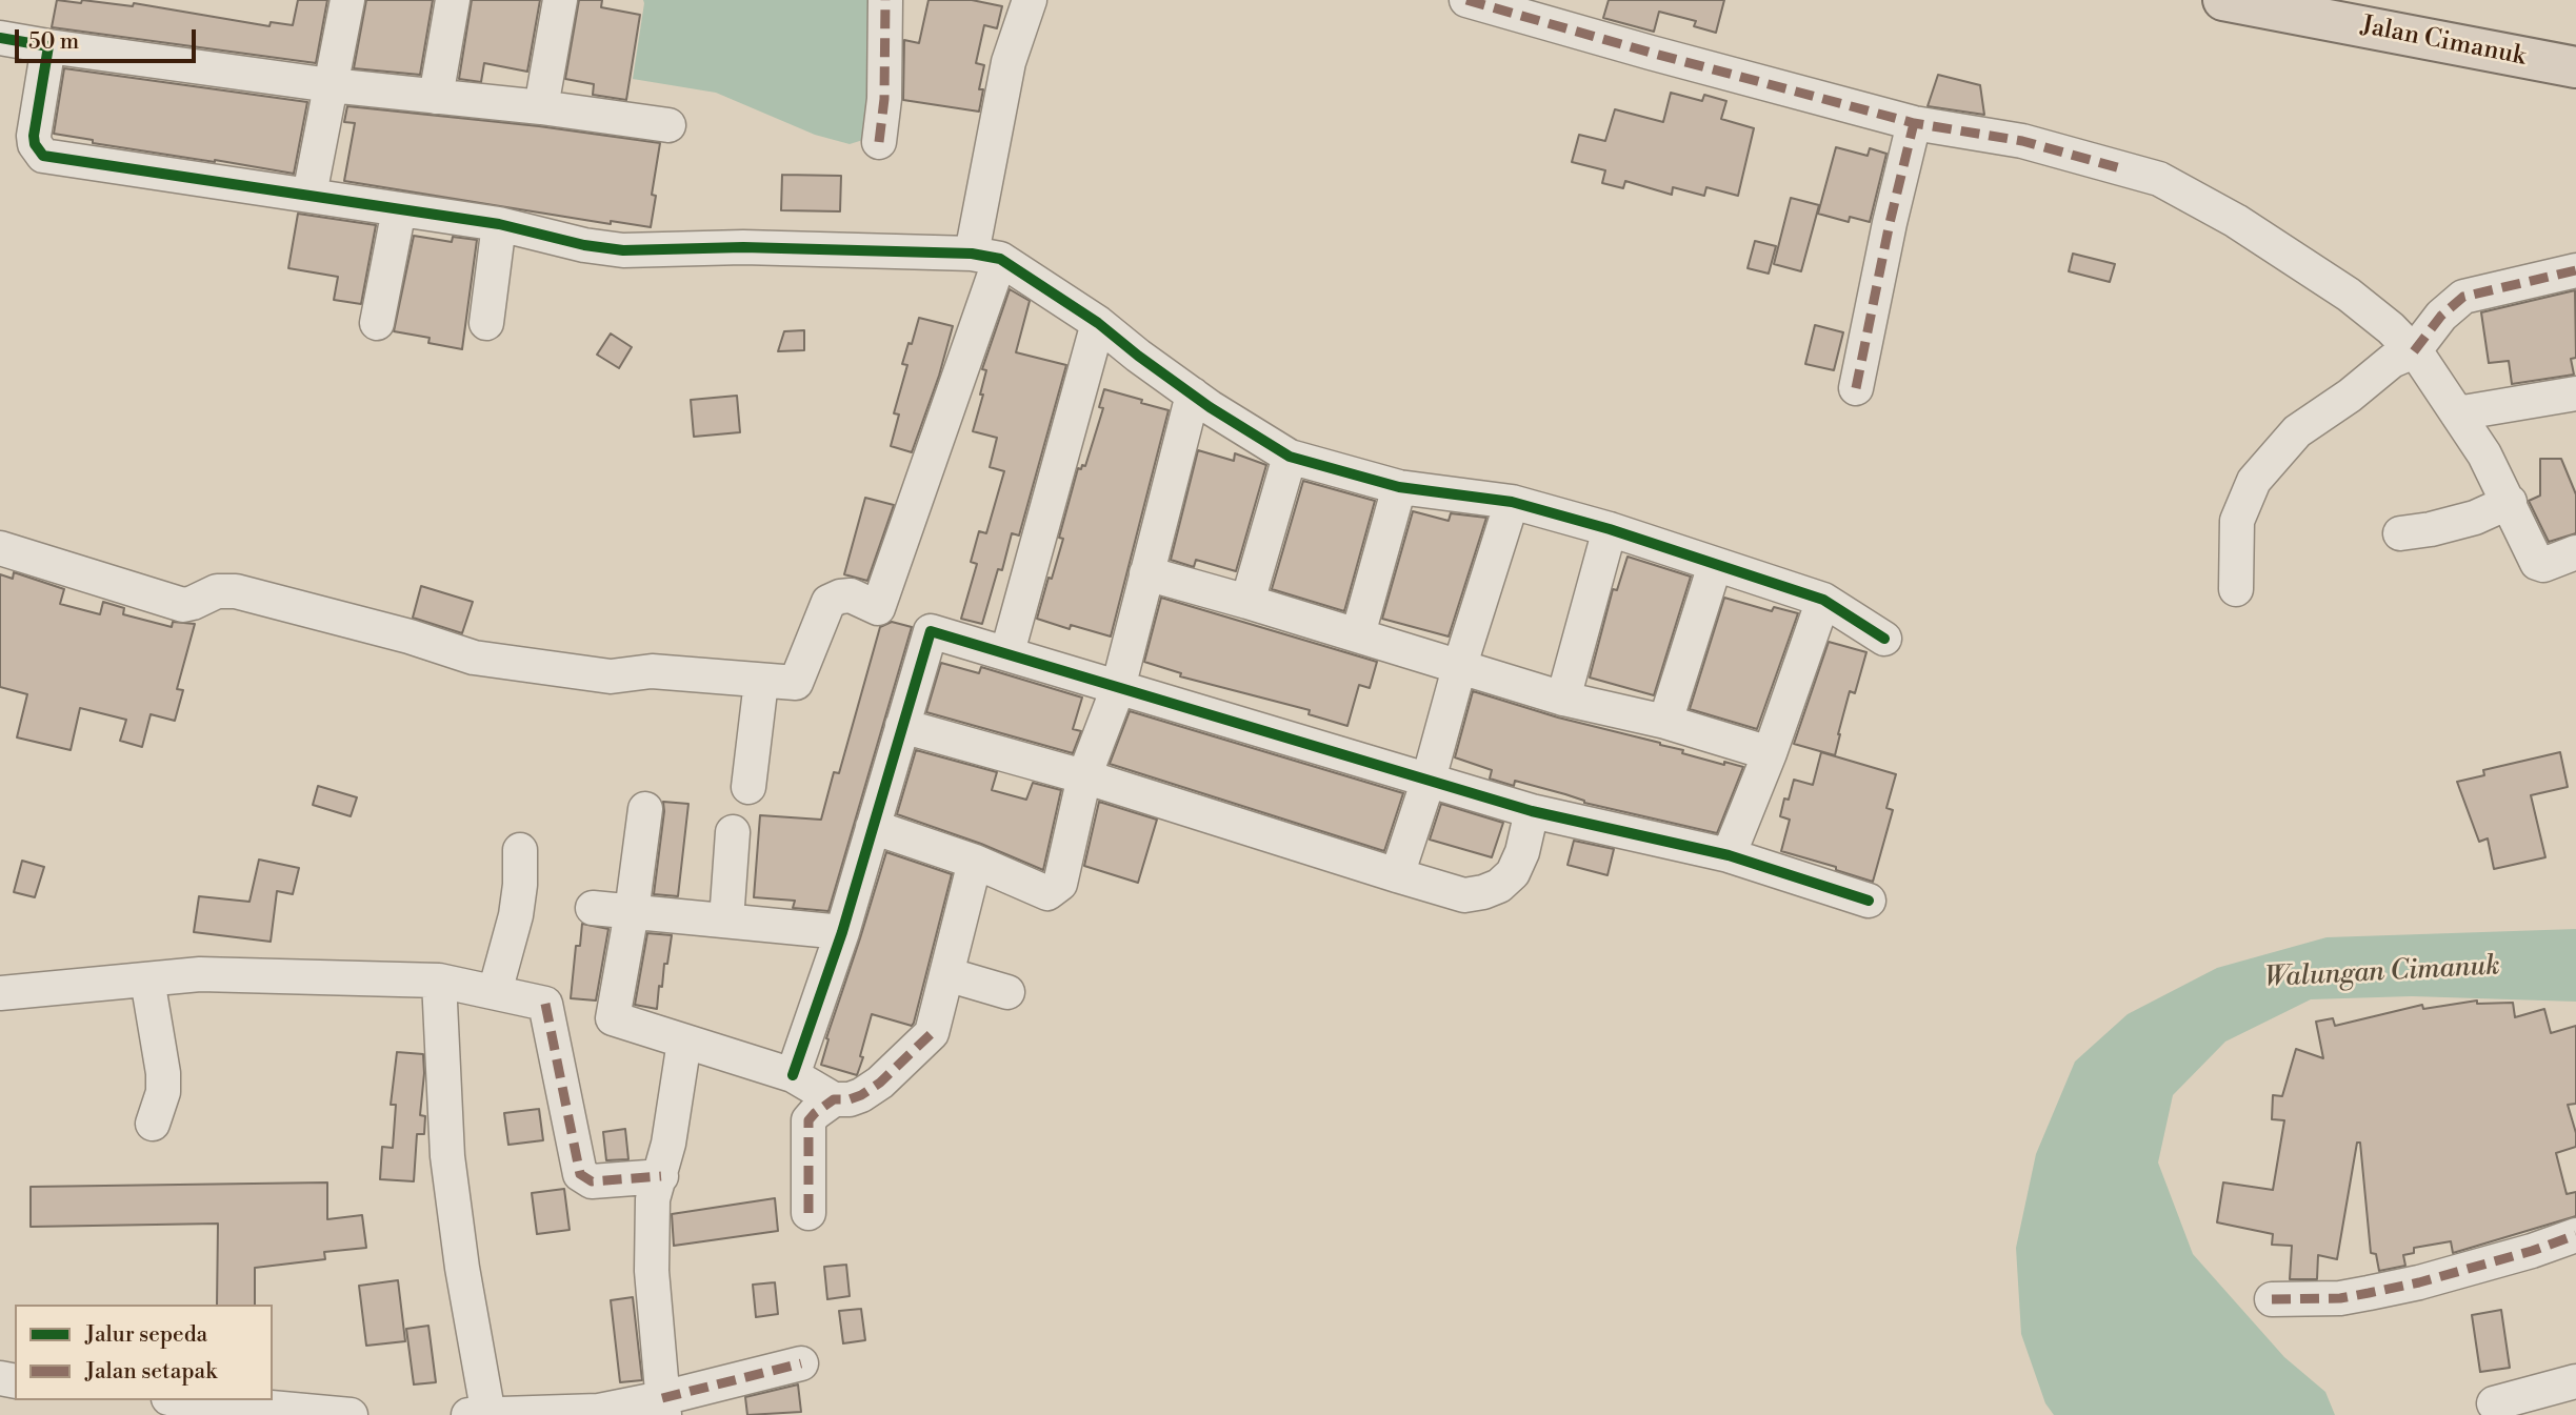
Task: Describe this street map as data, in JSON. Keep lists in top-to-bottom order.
{
  "streets": {
    "main road": ["Jalan Cimanuk"]
  },
  "water": ["Walungan Cimanuk"],
  "legend": ["Jalur sepeda", "Jalan setapak"],
  "scale_bar": "50 m"
}
